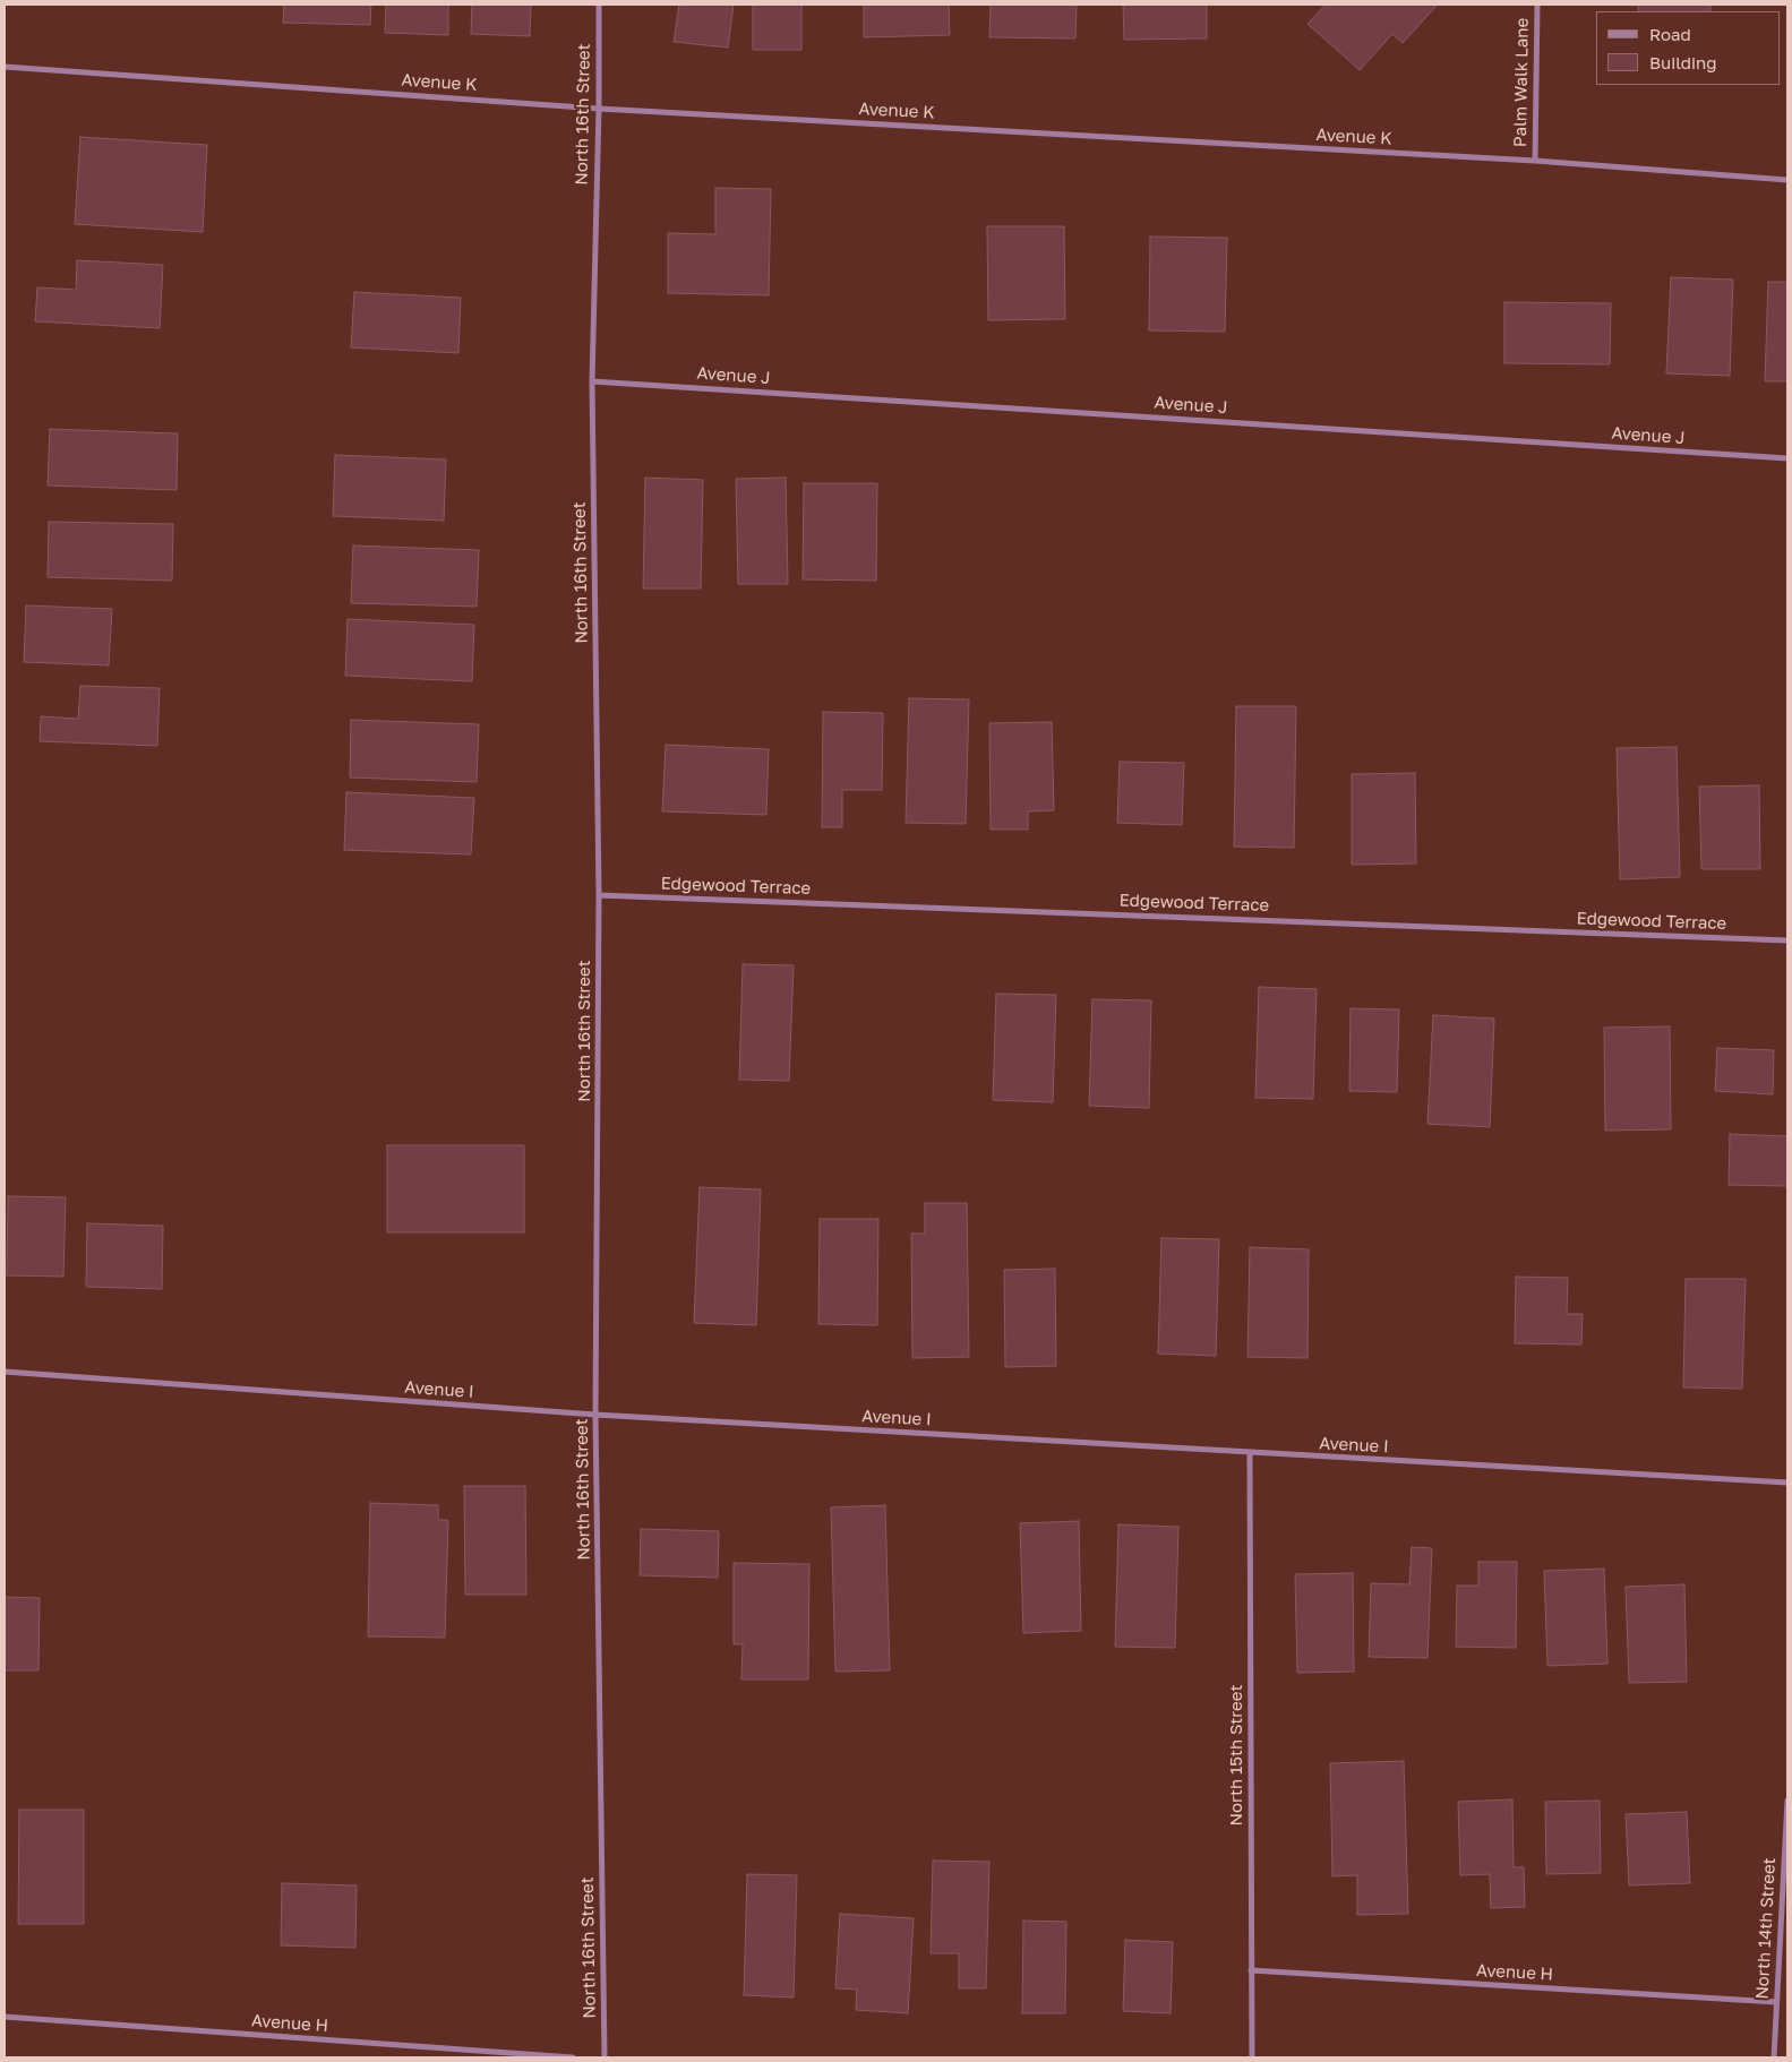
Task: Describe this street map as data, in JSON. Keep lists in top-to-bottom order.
{
  "streets": {
    "street": [
      "Avenue K",
      "Palm Walk Lane",
      "North 16th Street",
      "Avenue J",
      "Edgewood Terrace",
      "Avenue I",
      "North 15th Street",
      "North 14th Street",
      "Avenue H"
    ]
  },
  "crossings": [
    ["Avenue K", "Palm Walk Lane"],
    ["Avenue K", "North 16th Street"],
    ["North 16th Street", "Avenue J"],
    ["North 16th Street", "Edgewood Terrace"],
    ["North 16th Street", "Avenue I"],
    ["Avenue I", "North 15th Street"],
    ["North 15th Street", "Avenue H"],
    ["North 14th Street", "Avenue H"]
  ],
  "legend": ["Road", "Building"]
}
